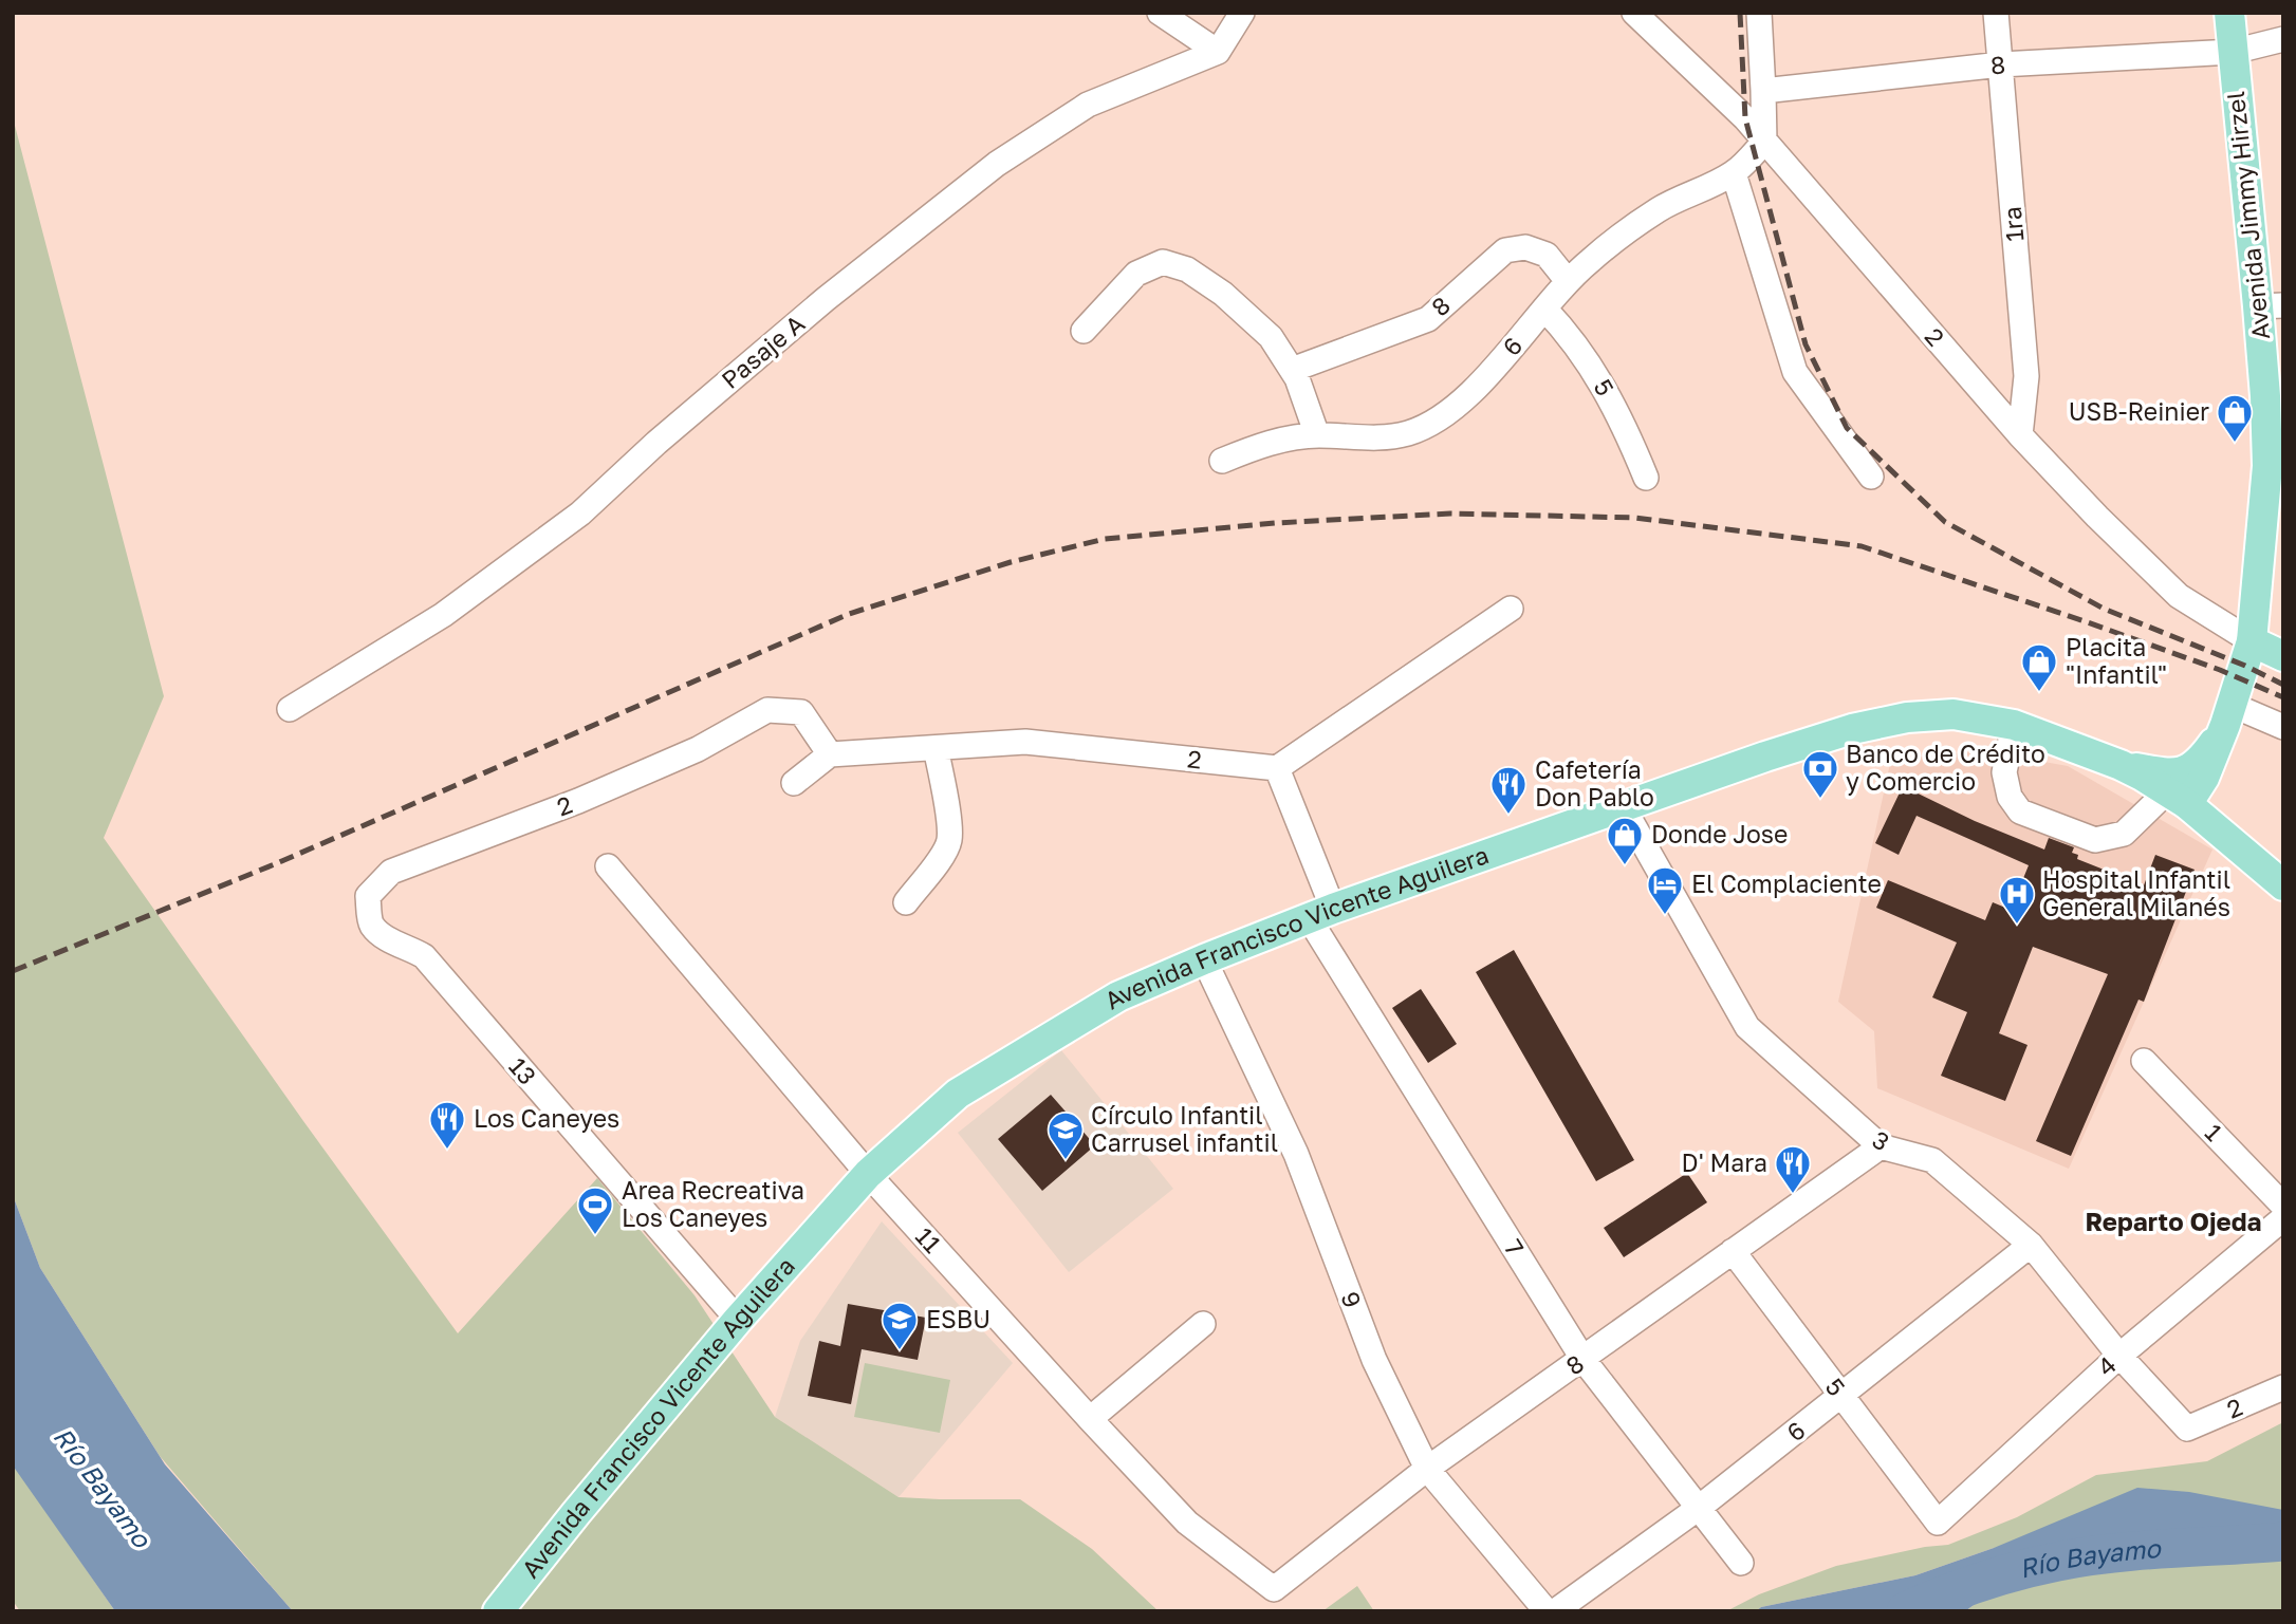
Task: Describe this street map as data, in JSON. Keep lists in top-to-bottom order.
{
  "streets": {
    "main road": ["Avenida Jimmy Hirzel", "Avenida Francisco Vicente Aguilera"],
    "street": [
      "8",
      "1ra",
      "2",
      "6",
      "Pasaje A",
      "5",
      "13",
      "1",
      "3",
      "11",
      "7",
      "9",
      "4"
    ]
  },
  "crossings": [
    ["8", "Avenida Jimmy Hirzel"],
    ["8", "1ra"],
    ["8", "6"],
    ["8", "5"],
    ["8", "3"],
    ["8", "11"],
    ["8", "7"],
    ["8", "9"],
    ["Avenida Jimmy Hirzel", "2"],
    ["Avenida Jimmy Hirzel", "Avenida Francisco Vicente Aguilera"],
    ["1ra", "2"],
    ["2", "6"],
    ["2", "13"],
    ["2", "3"],
    ["2", "7"],
    ["6", "5"],
    ["6", "3"],
    ["6", "7"],
    ["5", "4"],
    ["Avenida Francisco Vicente Aguilera", "13"],
    ["Avenida Francisco Vicente Aguilera", "3"],
    ["Avenida Francisco Vicente Aguilera", "11"],
    ["Avenida Francisco Vicente Aguilera", "7"],
    ["Avenida Francisco Vicente Aguilera", "9"],
    ["3", "4"]
  ],
  "districts": ["Reparto Ojeda"],
  "water": ["Río Bayamo"],
  "places": {
    "shop": ["USB-Reinier", "Placita \"Infantil\"", "Donde Jose"],
    "bank": ["Banco de Crédito y Comercio"],
    "restaurant": ["Cafetería Don Pablo", "Los Caneyes", "D' Mara"],
    "hotel": ["El Complaciente"],
    "hospital": ["Hospital Infantil General Milanés"],
    "school or university": ["Círculo Infantil Carrusel infantil", "ESBU"],
    "sports": ["Area Recreativa Los Caneyes"]
  }
}
